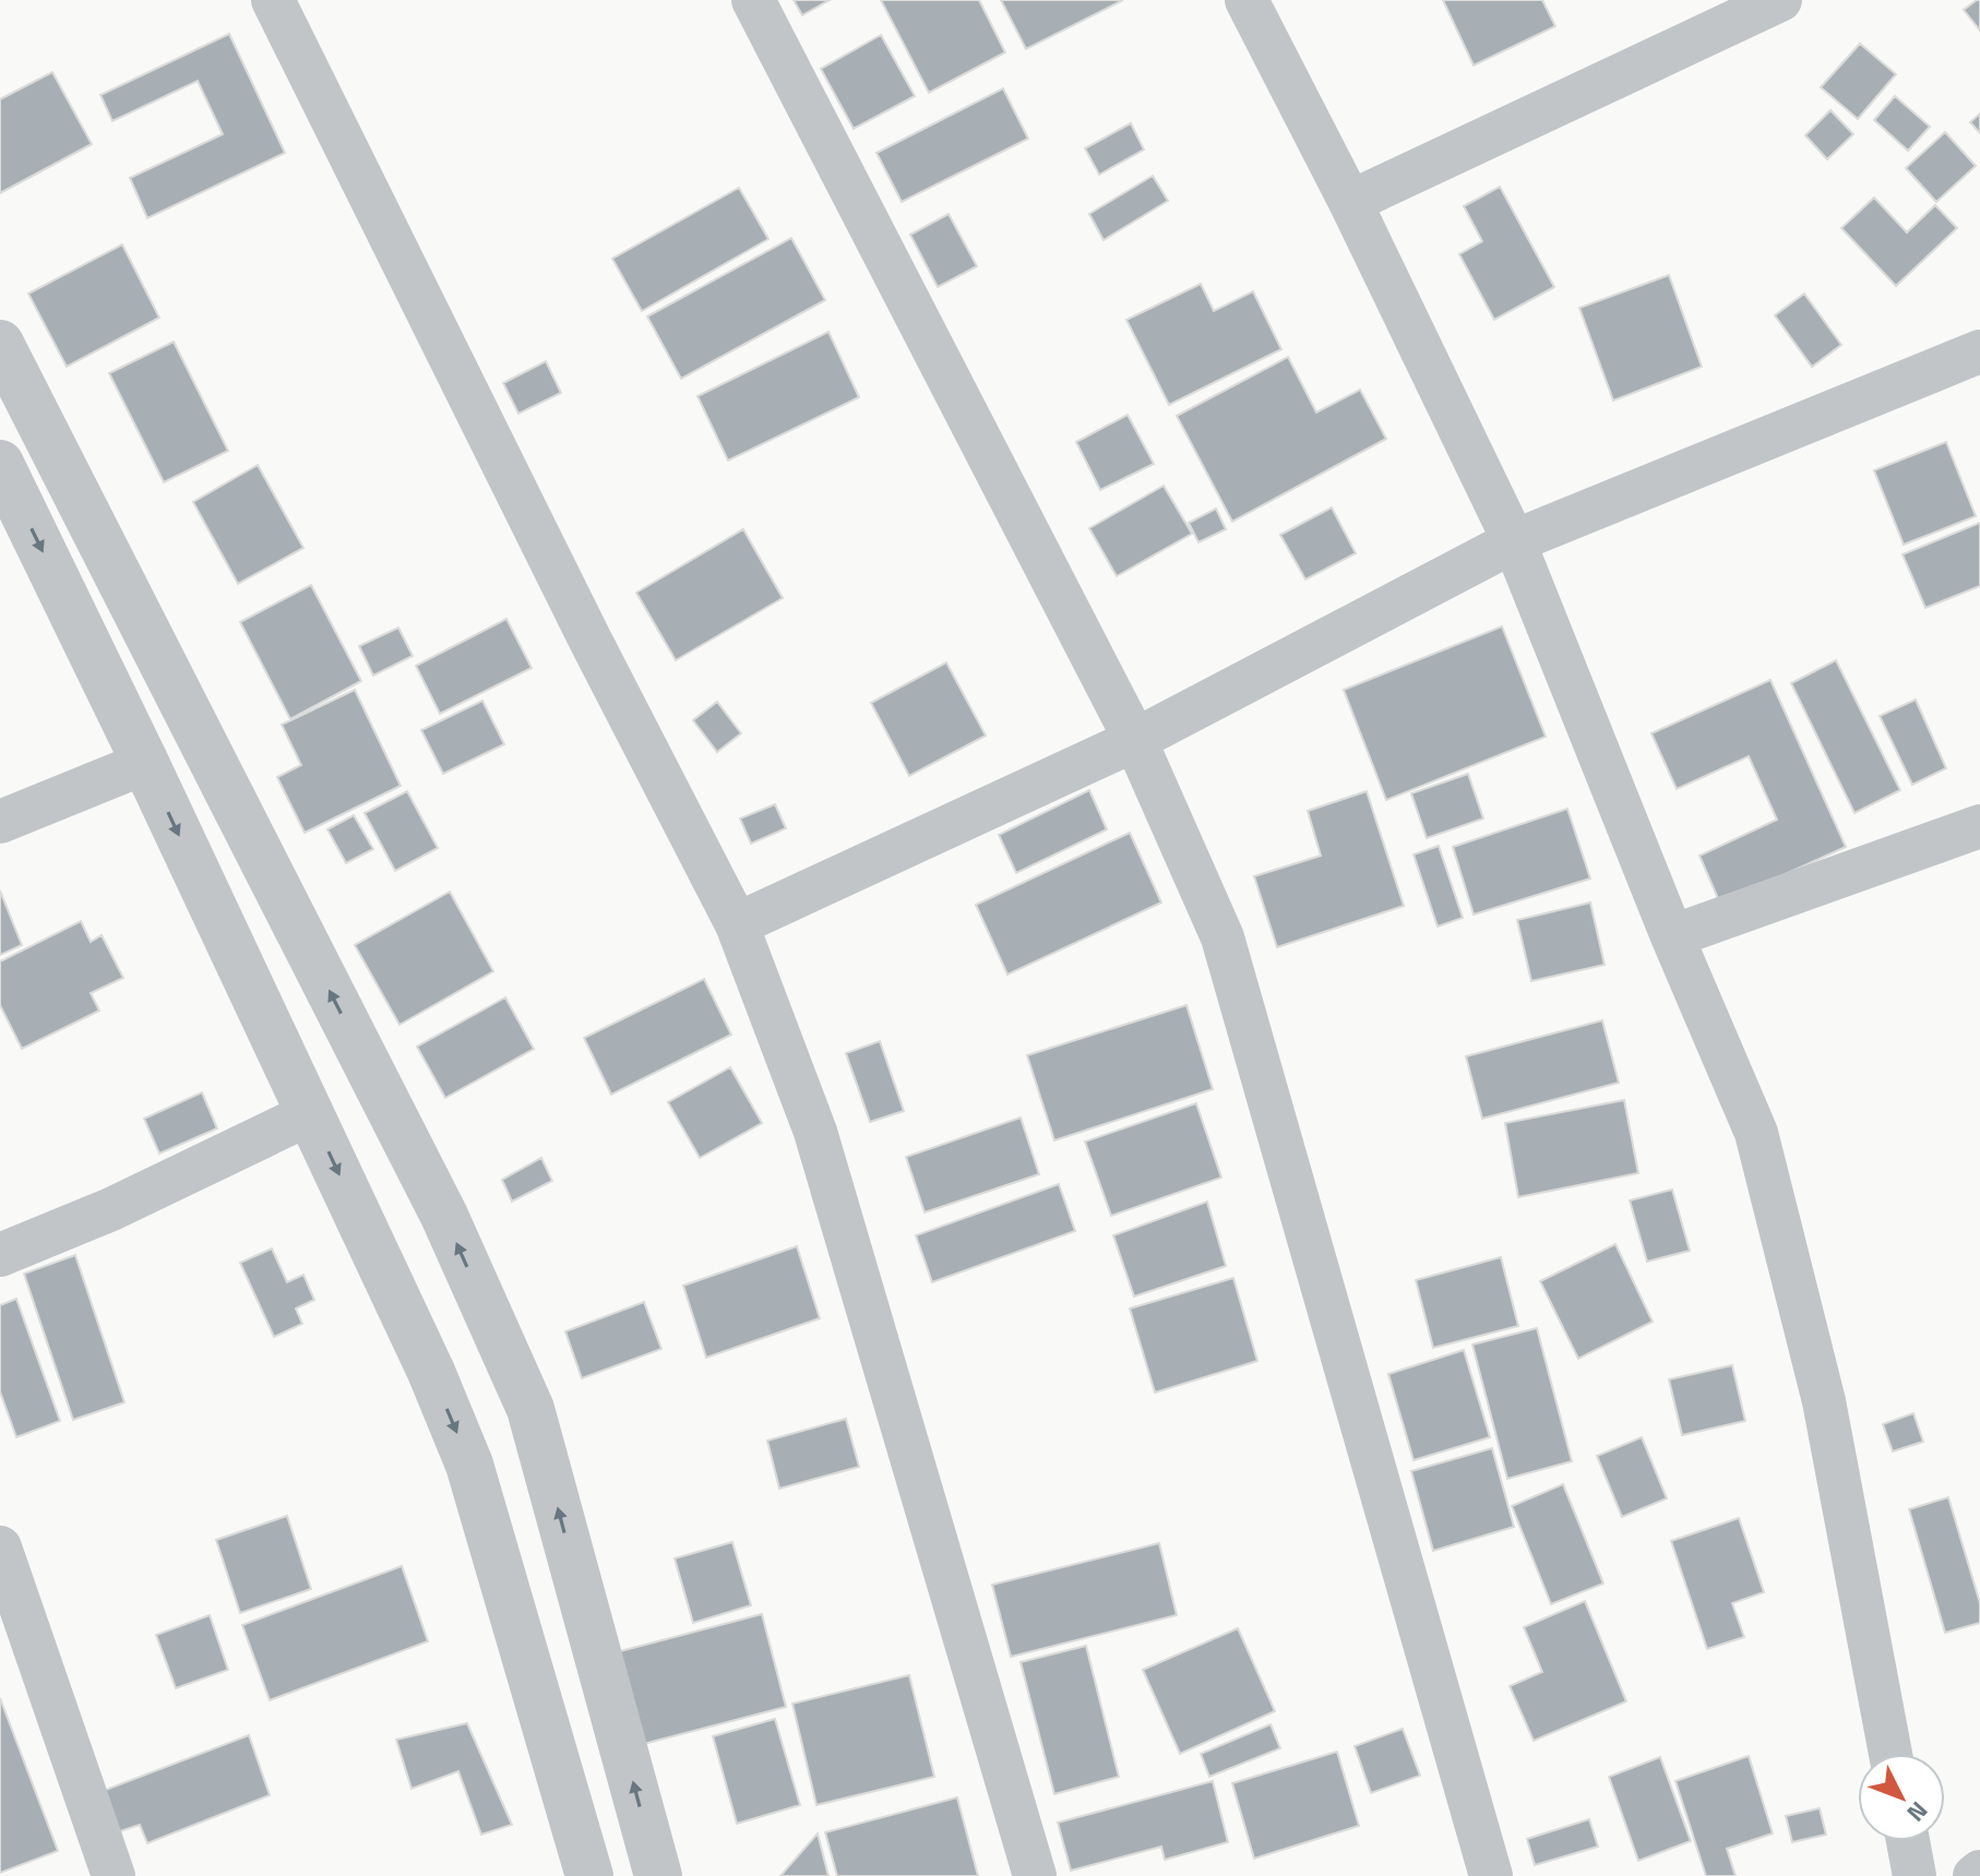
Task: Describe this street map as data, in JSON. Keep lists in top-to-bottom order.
{
  "north": "bottom right"
}
